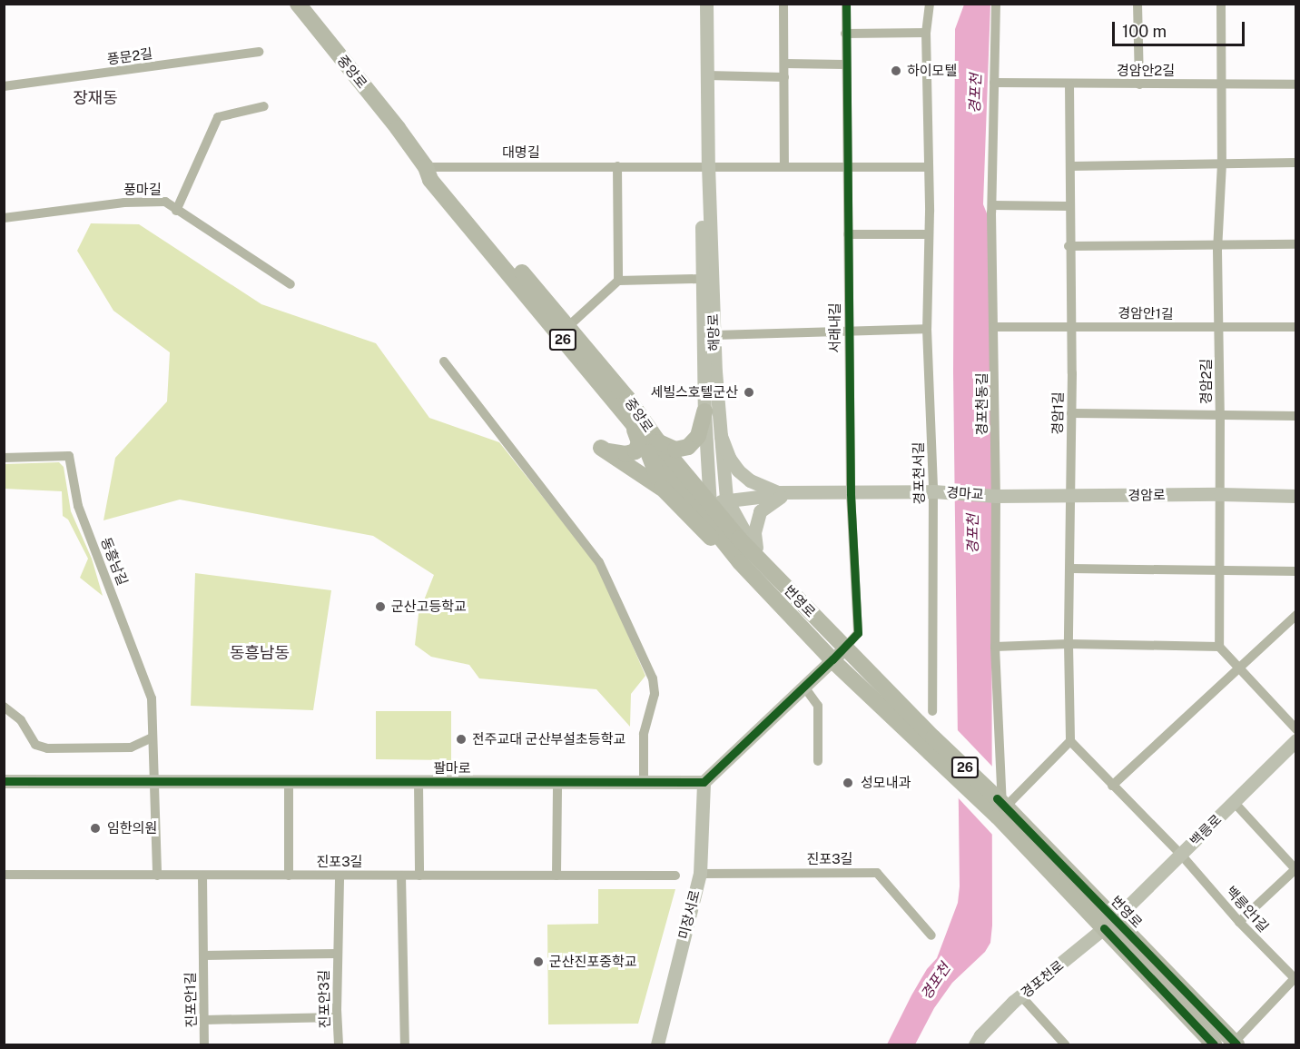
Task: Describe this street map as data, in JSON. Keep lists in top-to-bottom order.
{
  "streets": {
    "main road": ["중앙로", "26", "번영로"],
    "street": [
      "풍문2길",
      "경암안2길",
      "대명길",
      "풍마길",
      "경암안1길",
      "서래내길",
      "해망로",
      "경암2길",
      "경포천동길",
      "경암1길",
      "경포천서길",
      "경마교",
      "경암로",
      "동흥남길",
      "팔마로",
      "백릉로",
      "진포3길",
      "백릉안1길",
      "미장서로",
      "경포천로",
      "진포안3길",
      "진포안1길"
    ]
  },
  "crossings": [
    ["경암안2길", "경암2길"],
    ["경암안2길", "경포천동길"],
    ["경암안2길", "경암1길"],
    ["중앙로", "대명길"],
    ["중앙로", "해망로"],
    ["중앙로", "번영로"],
    ["대명길", "해망로"],
    ["경암안1길", "경암2길"],
    ["경암안1길", "경포천동길"],
    ["경암안1길", "경암1길"],
    ["서래내길", "번영로"],
    ["해망로", "번영로"],
    ["경암2길", "경암로"],
    ["경포천동길", "경마교"],
    ["경포천동길", "경암로"],
    ["경포천동길", "번영로"],
    ["경암1길", "경암로"],
    ["경포천서길", "경마교"],
    ["경마교", "경암로"],
    ["동흥남길", "팔마로"],
    ["번영로", "백릉로"],
    ["번영로", "경포천로"],
    ["팔마로", "진포3길"],
    ["팔마로", "미장서로"],
    ["백릉로", "백릉안1길"],
    ["백릉로", "경포천로"],
    ["진포3길", "미장서로"],
    ["진포3길", "진포안3길"],
    ["진포3길", "진포안1길"],
    ["진포안3길", "진포안1길"]
  ],
  "districts": ["장재동", "동흥남동"],
  "water": ["경포천"],
  "places": [
    "하이모텔",
    "세빌스호텔군산",
    "군산고등학교",
    "전주교대 군산부설초등학교",
    "성모내과",
    "임한의원",
    "군산진포중학교"
  ],
  "scale_bar": "100 m"
}
